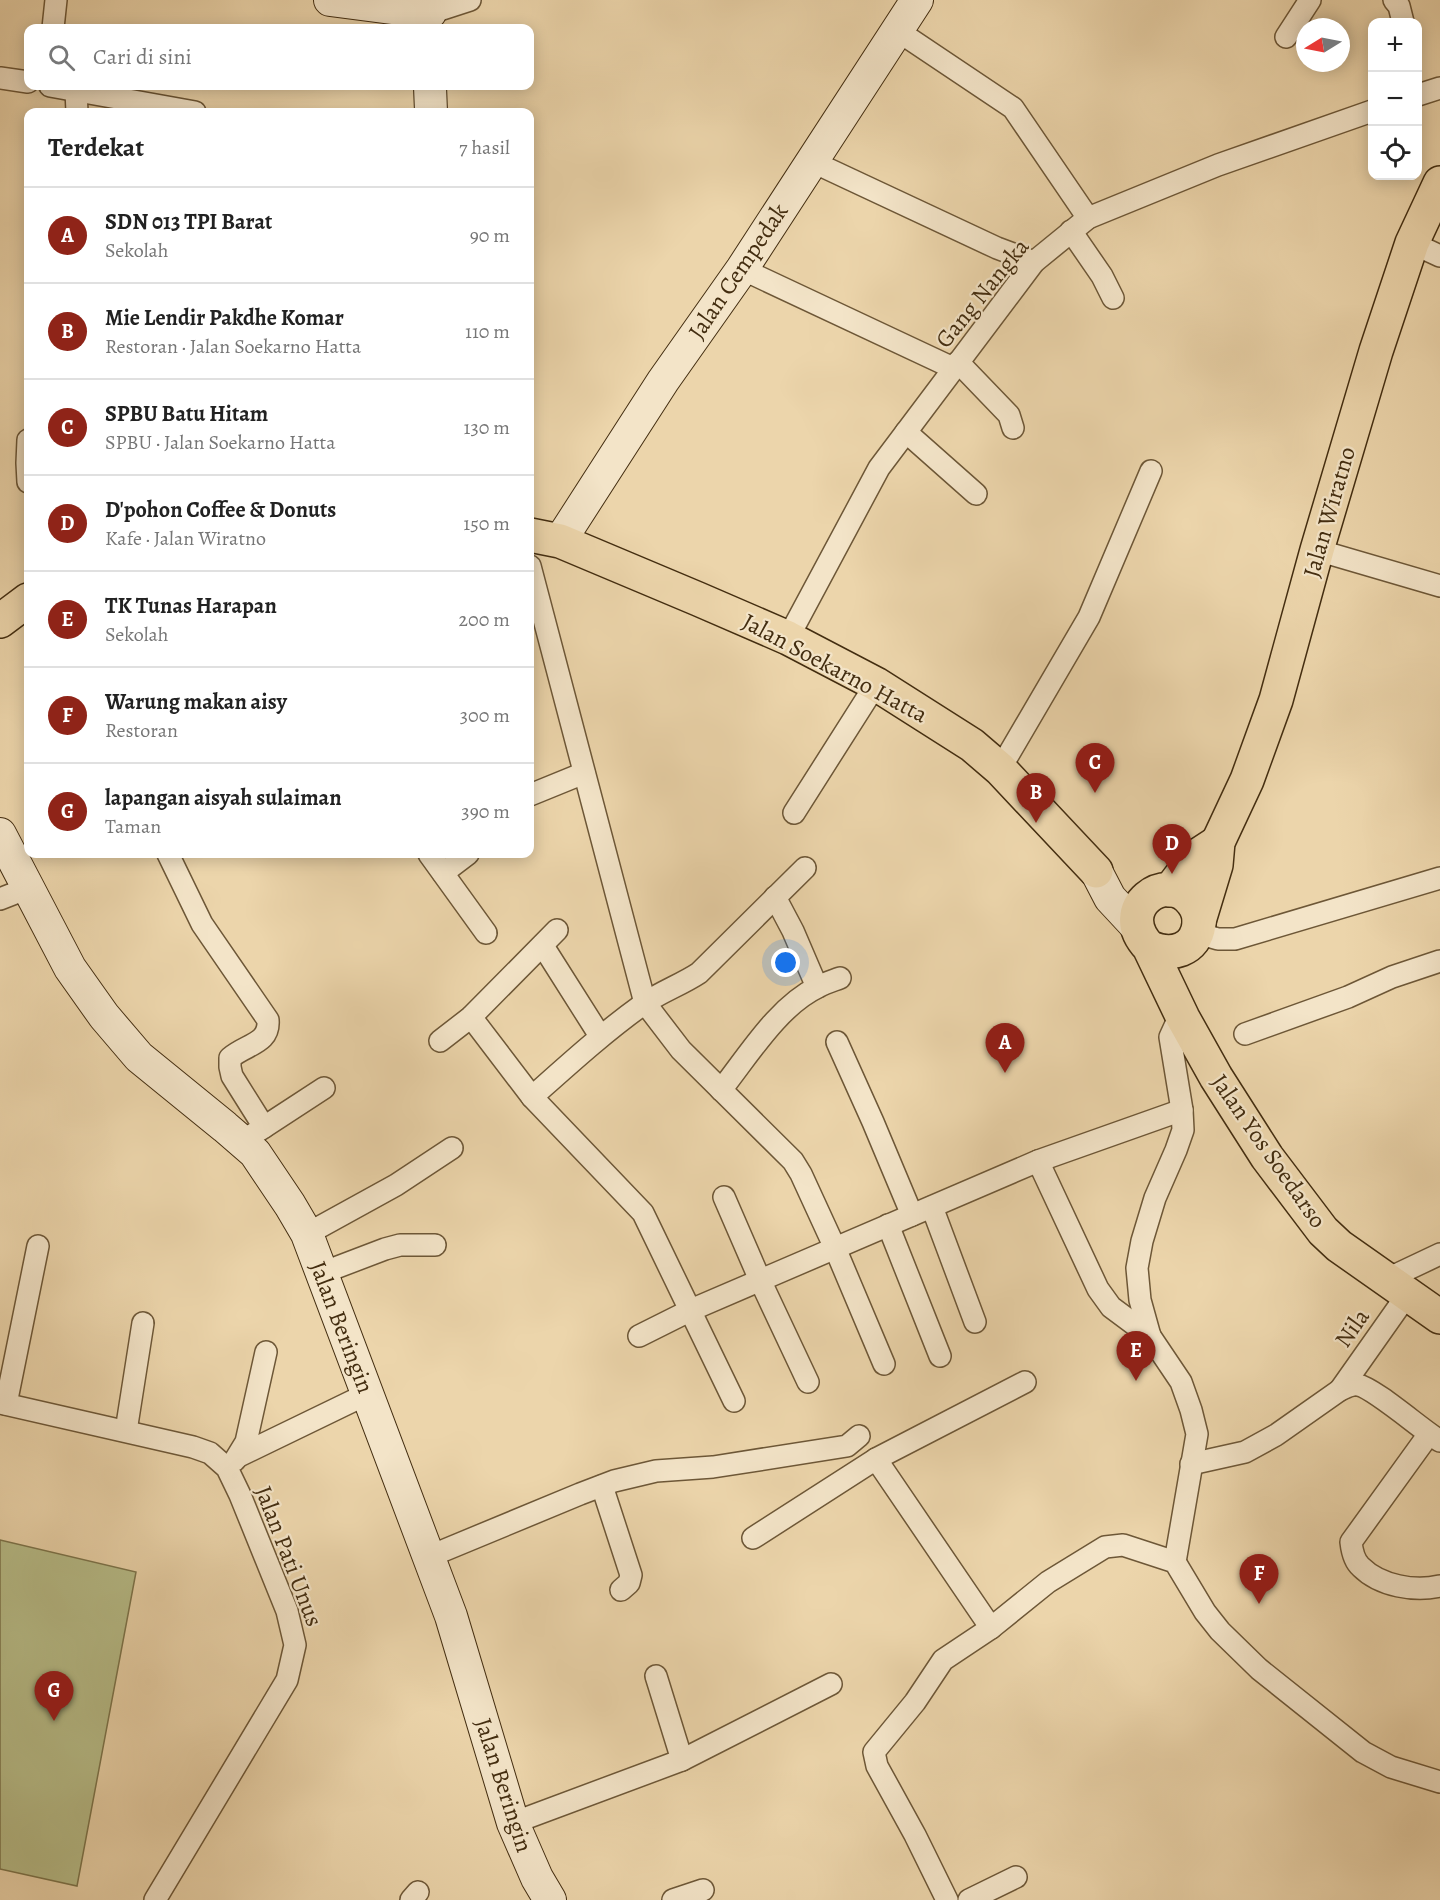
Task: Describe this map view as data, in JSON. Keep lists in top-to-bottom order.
{
  "streets": {
    "main road": ["Jalan Wiratno", "Jalan Soekarno Hatta", "Jalan Yos Soedarso"],
    "street": [
      "Jalan Cempedak",
      "Gang Nangka",
      "Jalan Beringin",
      "Nila",
      "Jalan Pati Unus"
    ]
  },
  "crossings": [
    ["Jalan Cempedak", "Jalan Soekarno Hatta"],
    ["Gang Nangka", "Jalan Soekarno Hatta"],
    ["Jalan Soekarno Hatta", "Jalan Yos Soedarso"],
    ["Jalan Yos Soedarso", "Nila"]
  ],
  "north": "left",
  "page": {
    "map_buttons": ["+", "−"],
    "search": "Cari di sini",
    "heading": ["Terdekat", "7 hasil"],
    "list": [
      {
        "mark": "A",
        "name": "SDN 013 TPI Barat",
        "note": "Sekolah",
        "value": "90 m"
      },
      {
        "mark": "B",
        "name": "Mie Lendir Pakdhe Komar",
        "note": "Restoran · Jalan Soekarno Hatta",
        "value": "110 m"
      },
      {
        "mark": "C",
        "name": "SPBU Batu Hitam",
        "note": "SPBU · Jalan Soekarno Hatta",
        "value": "130 m"
      },
      {
        "mark": "D",
        "name": "D'pohon Coffee & Donuts",
        "note": "Kafe · Jalan Wiratno",
        "value": "150 m"
      },
      {
        "mark": "E",
        "name": "TK Tunas Harapan",
        "note": "Sekolah",
        "value": "200 m"
      },
      {
        "mark": "F",
        "name": "Warung makan aisy",
        "note": "Restoran",
        "value": "300 m"
      },
      {
        "mark": "G",
        "name": "lapangan aisyah sulaiman",
        "note": "Taman",
        "value": "390 m"
      }
    ],
    "pins": [
      "C",
      "B",
      "D",
      "A",
      "E",
      "F",
      "G"
    ]
  }
}
